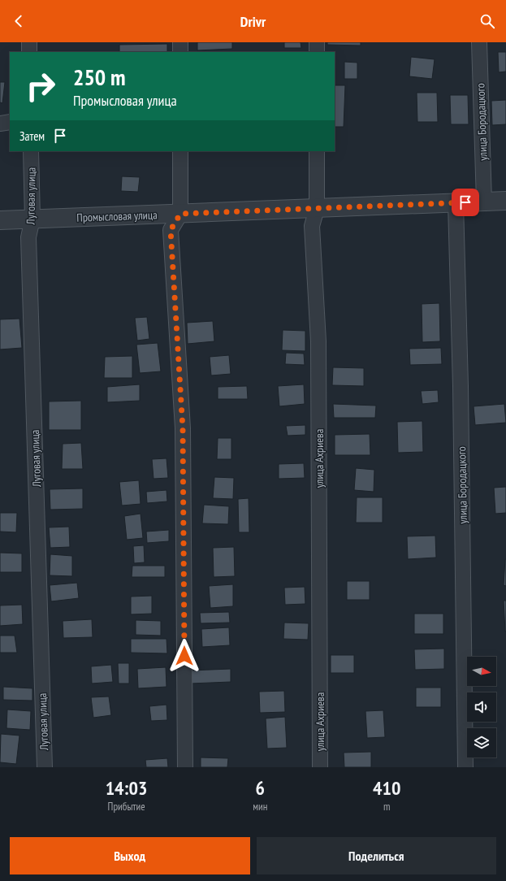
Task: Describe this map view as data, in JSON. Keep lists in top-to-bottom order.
{
  "streets": {
    "street": [
      "улица Бородацкого",
      "Луговая улица",
      "Промысловая улица",
      "улица Ахриева"
    ]
  },
  "crossings": [
    ["улица Бородацкого", "Промысловая улица"],
    ["Луговая улица", "Промысловая улица"],
    ["Промысловая улица", "улица Ахриева"]
  ],
  "north": "right",
  "page": {
    "header": "Drivr",
    "turn": ["250 m", "Промысловая улица"],
    "then": "Затем",
    "eta": [
      "14:03",
      "Прибытие",
      "6",
      "мин",
      "410",
      "m"
    ],
    "buttons": ["Выход", "Поделиться"]
  }
}
